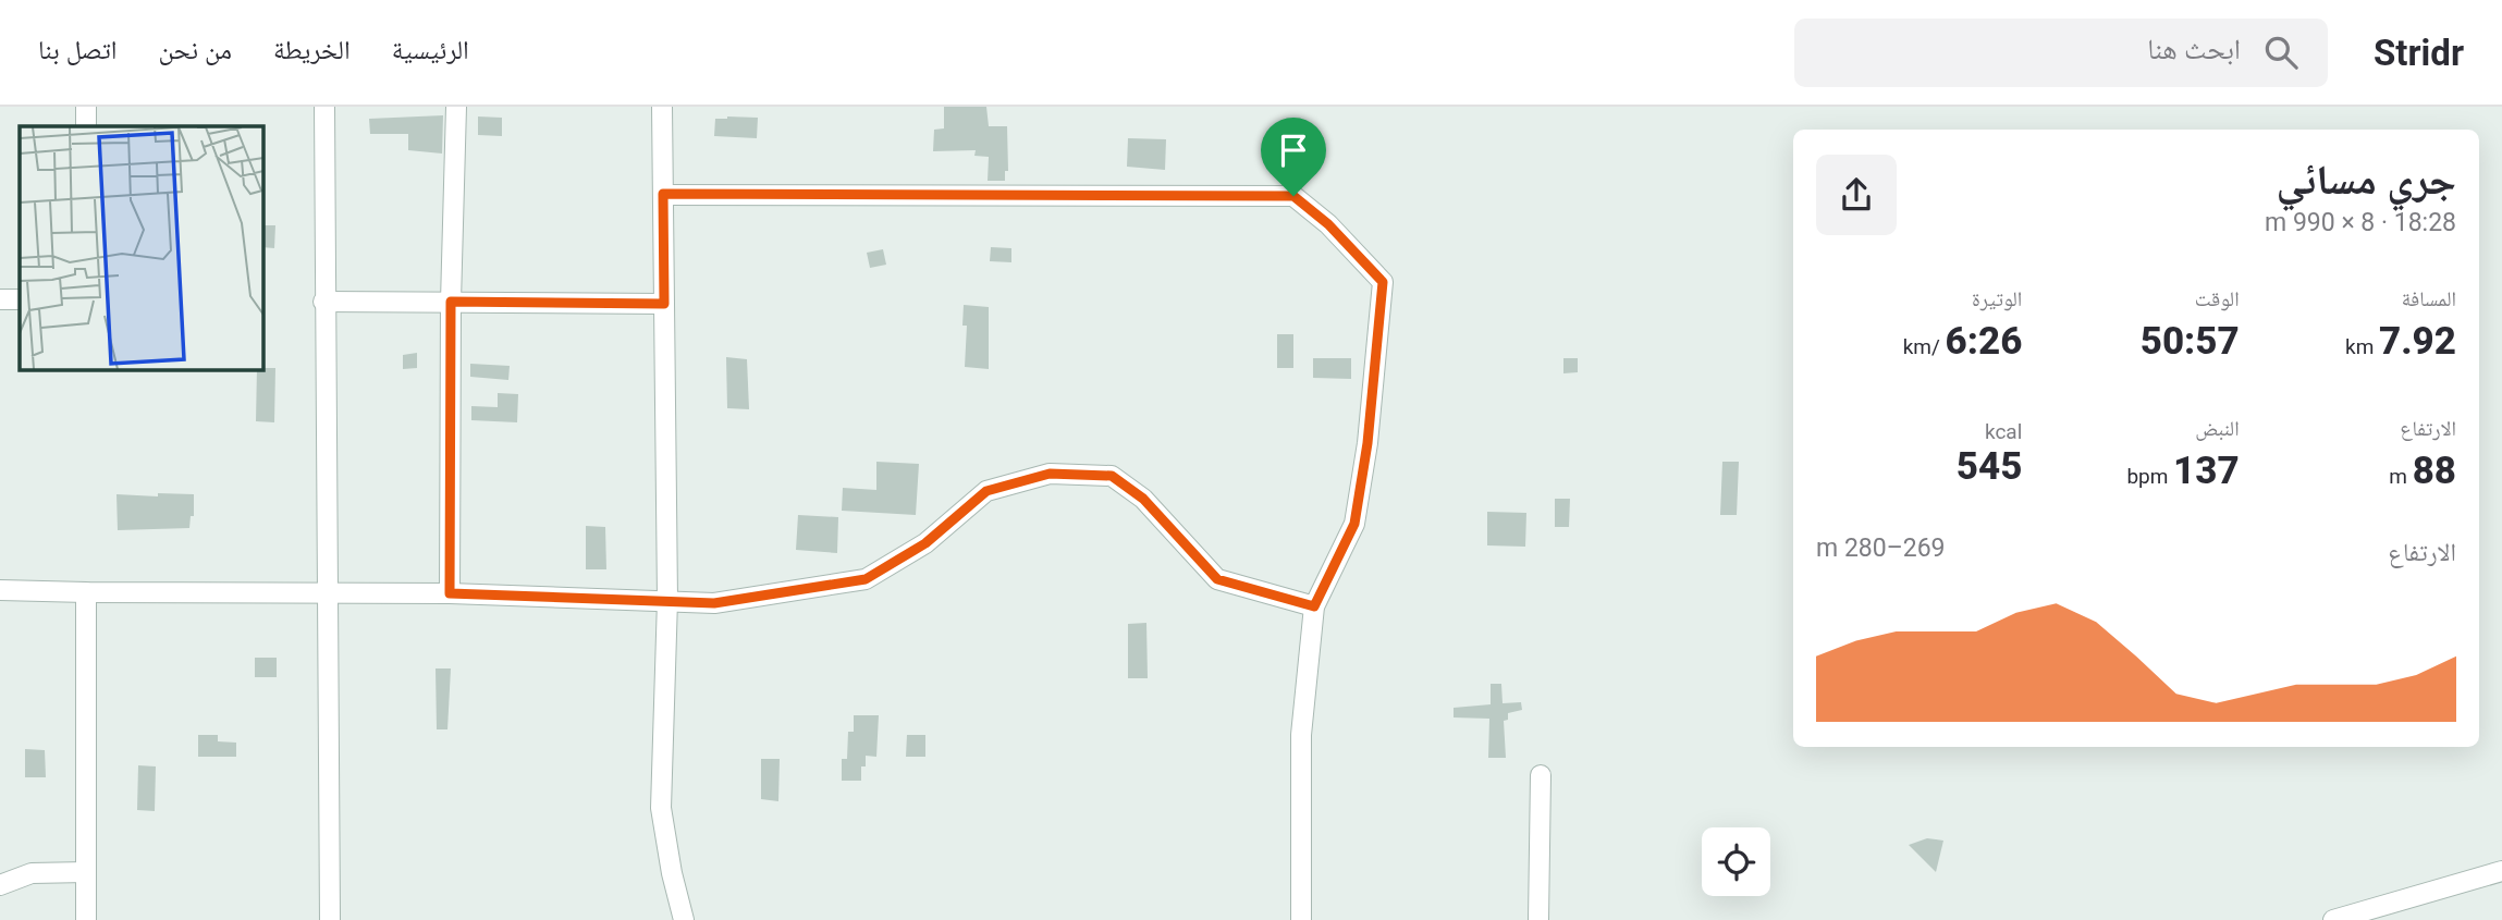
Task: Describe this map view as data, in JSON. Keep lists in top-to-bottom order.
{
  "page": {
    "header": "Stridr",
    "search": "ابحث هنا",
    "nav": [
      "الرئيسية",
      "الخريطة",
      "من نحن",
      "اتصل بنا"
    ],
    "heading": ["جري مسائي", "18:28 · 8 × 990 m"],
    "stats": [
      ["المسافة", "7.92 km"],
      ["الوقت", "50:57"],
      ["الوتيرة", "6:26 /km"],
      ["الارتفاع", "88 m"],
      ["النبض", "137 bpm"],
      ["kcal", "545"]
    ],
    "chart": ["الارتفاع", "269–280 m"]
  }
}
